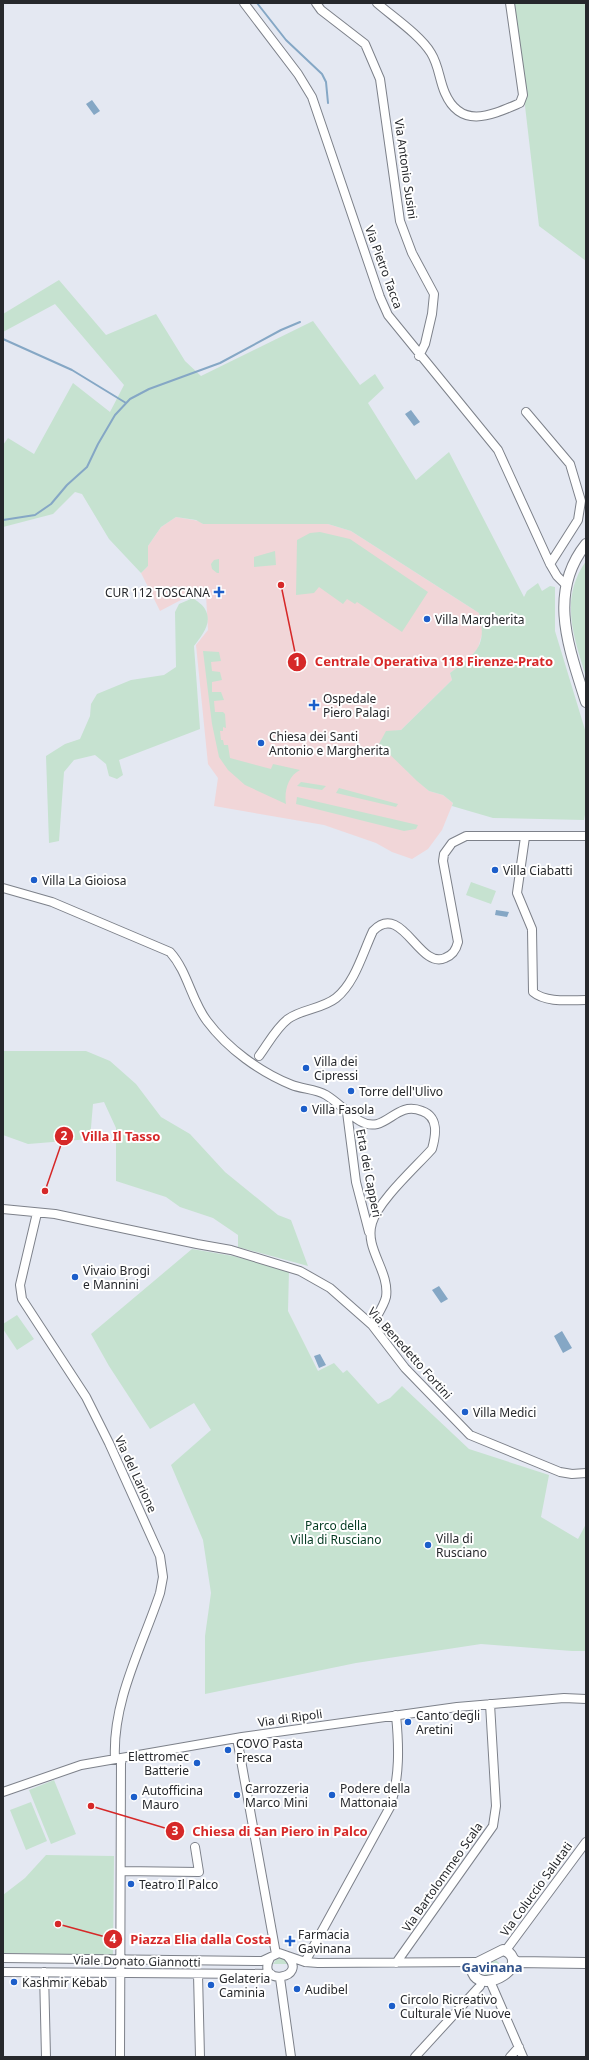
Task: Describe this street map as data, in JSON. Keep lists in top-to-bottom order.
{
  "streets": {
    "street": [
      "Via Antonio Susini",
      "Via Pietro Tacca",
      "Erta dei Capperi",
      "Via Benedetto Fortini",
      "Via del Larione",
      "Via di Ripoli",
      "Via Bartolommeo Scala",
      "Via Coluccio Salutati",
      "Viale Donato Giannotti"
    ]
  },
  "crossings": [
    ["Via Antonio Susini", "Via Pietro Tacca"],
    ["Erta dei Capperi", "Via Benedetto Fortini"],
    ["Via Benedetto Fortini", "Via del Larione"],
    ["Via del Larione", "Via di Ripoli"],
    ["Via del Larione", "Viale Donato Giannotti"],
    ["Via di Ripoli", "Via Bartolommeo Scala"],
    ["Via Bartolommeo Scala", "Viale Donato Giannotti"]
  ],
  "districts": ["Gavinana"],
  "parks": ["Parco della Villa di Rusciano"],
  "places": {
    "other": [
      "Centrale Operativa 118 Firenze-Prato",
      "Villa Margherita",
      "Chiesa dei Santi Antonio e Margherita",
      "Villa Ciabatti",
      "Villa La Gioiosa",
      "Villa dei Cipressi",
      "Torre dell'Ulivo",
      "Villa Fasola",
      "Villa Il Tasso",
      "Vivaio Brogi e Mannini",
      "Villa Medici",
      "Villa di Rusciano",
      "Canto degli Aretini",
      "COVO Pasta Fresca",
      "Elettromec Batterie",
      "Carrozzeria Marco Mini",
      "Podere della Mattonaia",
      "Autofficina Mauro",
      "Chiesa di San Piero in Palco",
      "Teatro Il Palco",
      "Piazza Elia dalla Costa",
      "Kashmir Kebab",
      "Gelateria Caminia",
      "Audibel",
      "Circolo Ricreativo Culturale Vie Nuove"
    ],
    "health": ["CUR 112 TOSCANA", "Ospedale Piero Palagi", "Farmacia Gavinana"]
  }
}
